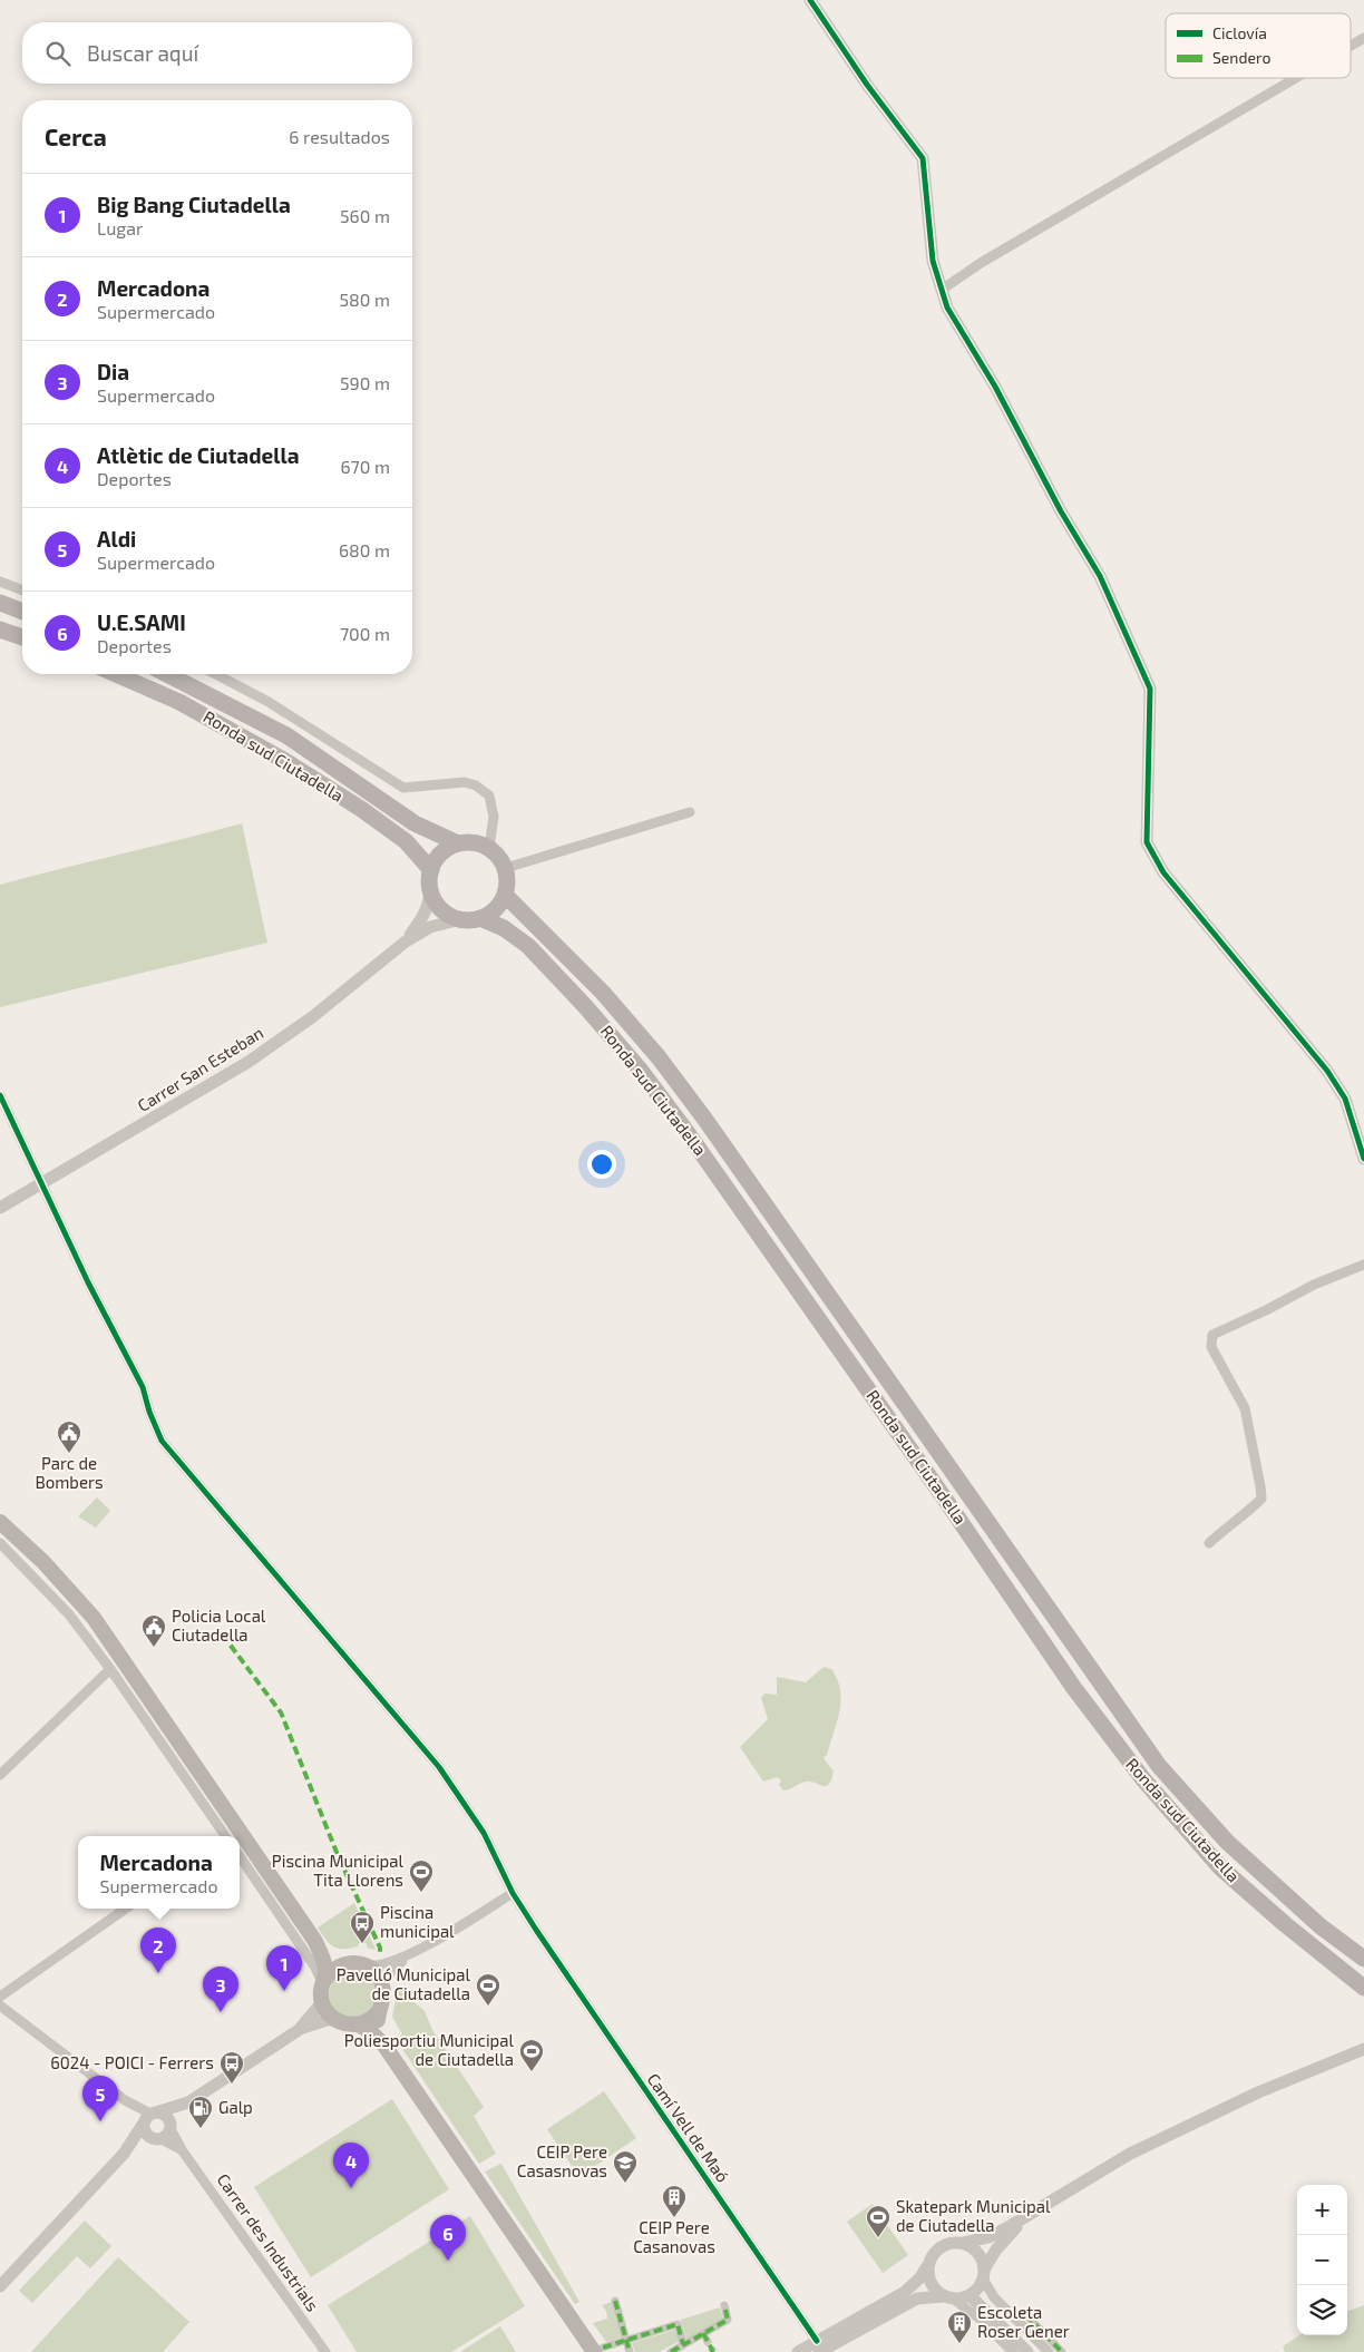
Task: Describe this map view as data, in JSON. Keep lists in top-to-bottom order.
{
  "streets": {
    "main road": ["Ronda sud Ciutadella"],
    "street": ["Carrer San Esteban", "Camí Vell de Maó", "Carrer des Industrials"]
  },
  "crossings": [
    ["Ronda sud Ciutadella", "Carrer San Esteban"],
    ["Carrer San Esteban", "Camí Vell de Maó"]
  ],
  "places": {
    "public building": ["Parc de Bombers", "Policia Local Ciutadella"],
    "sports": [
      "Piscina Municipal Tita Llorens",
      "Pavelló Municipal de Ciutadella",
      "Poliesportiu Municipal de Ciutadella",
      "Skatepark Municipal de Ciutadella"
    ],
    "bus stop": ["Piscina municipal", "6024 - POICI - Ferrers"],
    "fuel station": ["Galp"],
    "school or university": ["CEIP Pere Casasnovas"],
    "building": ["CEIP Pere Casanovas", "Escoleta Roser Gener"]
  },
  "legend": ["Ciclovía", "Sendero"],
  "page": {
    "search": "Buscar aquí",
    "heading": ["Cerca", "6 resultados"],
    "list": [
      {
        "mark": "1",
        "name": "Big Bang Ciutadella",
        "note": "Lugar",
        "value": "560 m"
      },
      {
        "mark": "2",
        "name": "Mercadona",
        "note": "Supermercado",
        "value": "580 m"
      },
      {
        "mark": "3",
        "name": "Dia",
        "note": "Supermercado",
        "value": "590 m"
      },
      {
        "mark": "4",
        "name": "Atlètic de Ciutadella",
        "note": "Deportes",
        "value": "670 m"
      },
      {
        "mark": "5",
        "name": "Aldi",
        "note": "Supermercado",
        "value": "680 m"
      },
      {
        "mark": "6",
        "name": "U.E.SAMI",
        "note": "Deportes",
        "value": "700 m"
      }
    ],
    "popup": ["Mercadona", "Supermercado"],
    "pins": [
      "2",
      "1",
      "3",
      "5",
      "4",
      "6"
    ],
    "map_buttons": ["+", "−"]
  }
}
